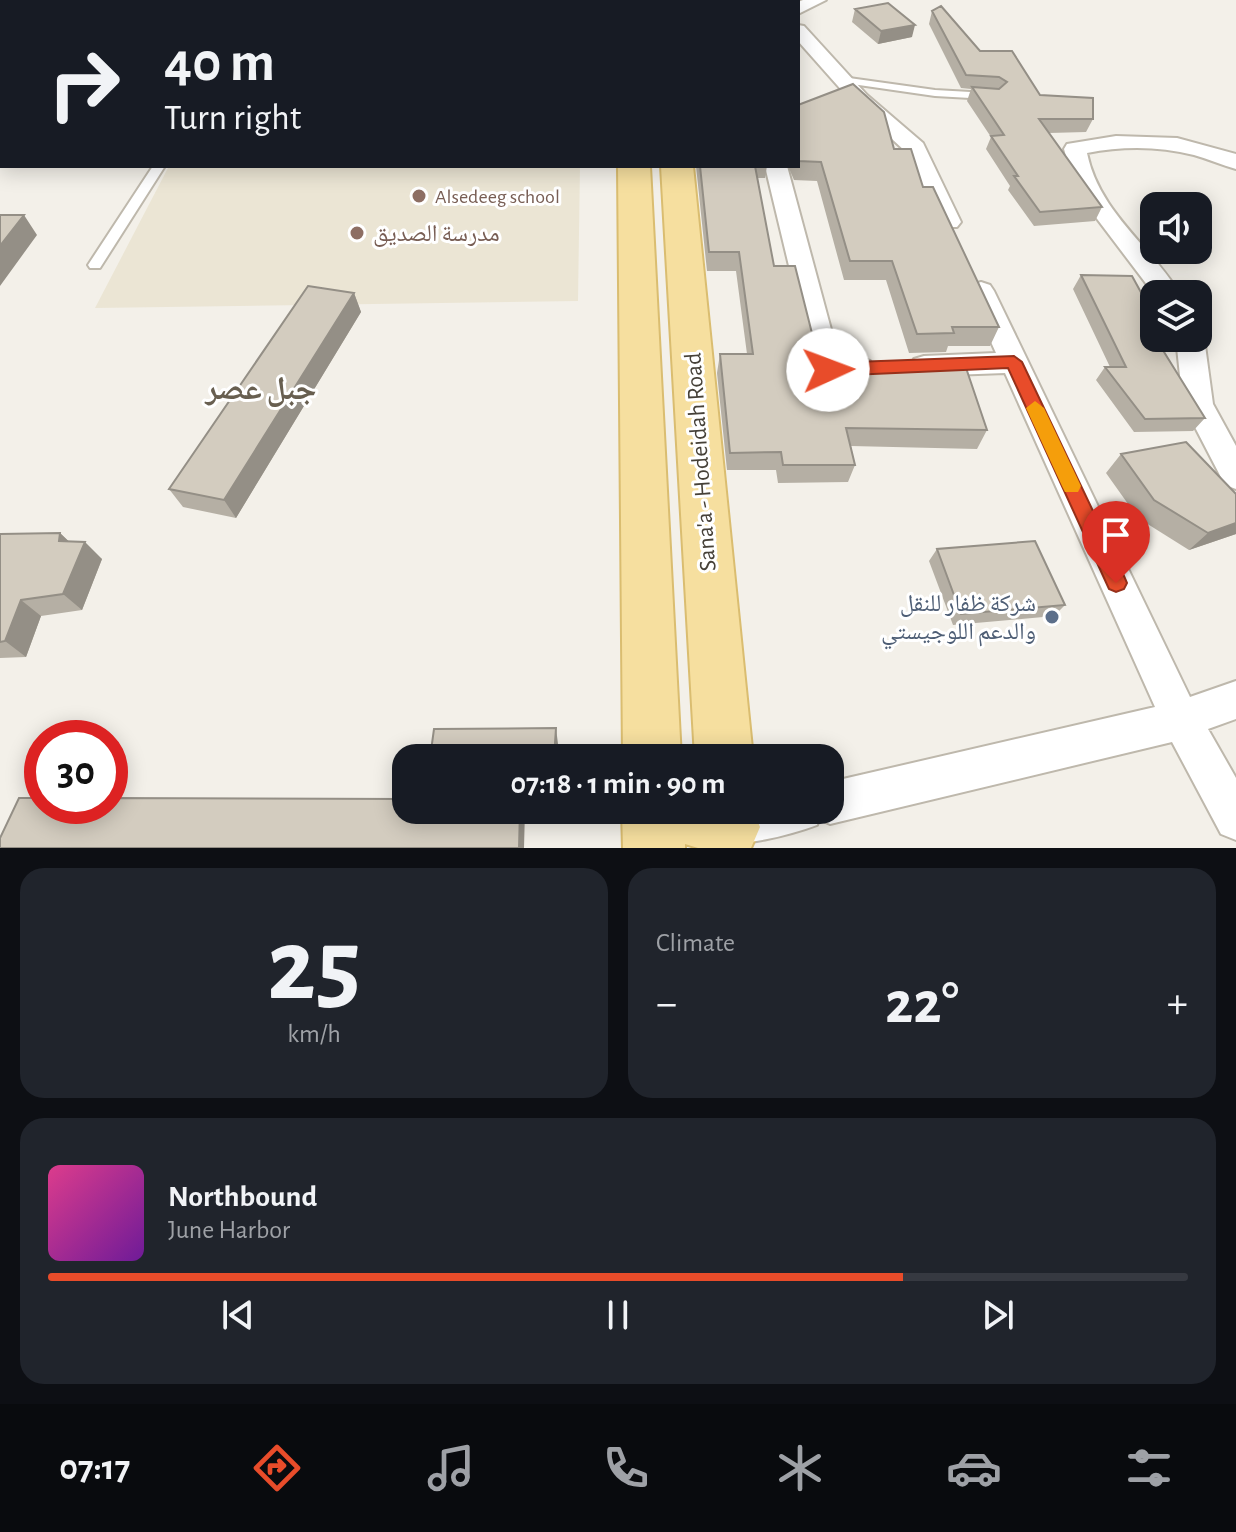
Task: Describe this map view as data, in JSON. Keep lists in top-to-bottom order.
{
  "streets": {
    "main road": ["Sana'a - Hodeidah Road"]
  },
  "districts": ["جبل عصر"],
  "places": ["Alsedeeg school", "مدرسة الصديق", "شركة ظفار للنقل والدعم اللوجيستي"],
  "page": {
    "turn": ["40 m", "Turn right"],
    "limit": "30",
    "trip": "07:18 · 1 min · 90 m",
    "tile": [
      ["25", "km/h"],
      "Climate"
    ],
    "heat": ["−", "22°", "+"],
    "song": ["Northbound", "June Harbor"],
    "tabs": "07:17"
  }
}
